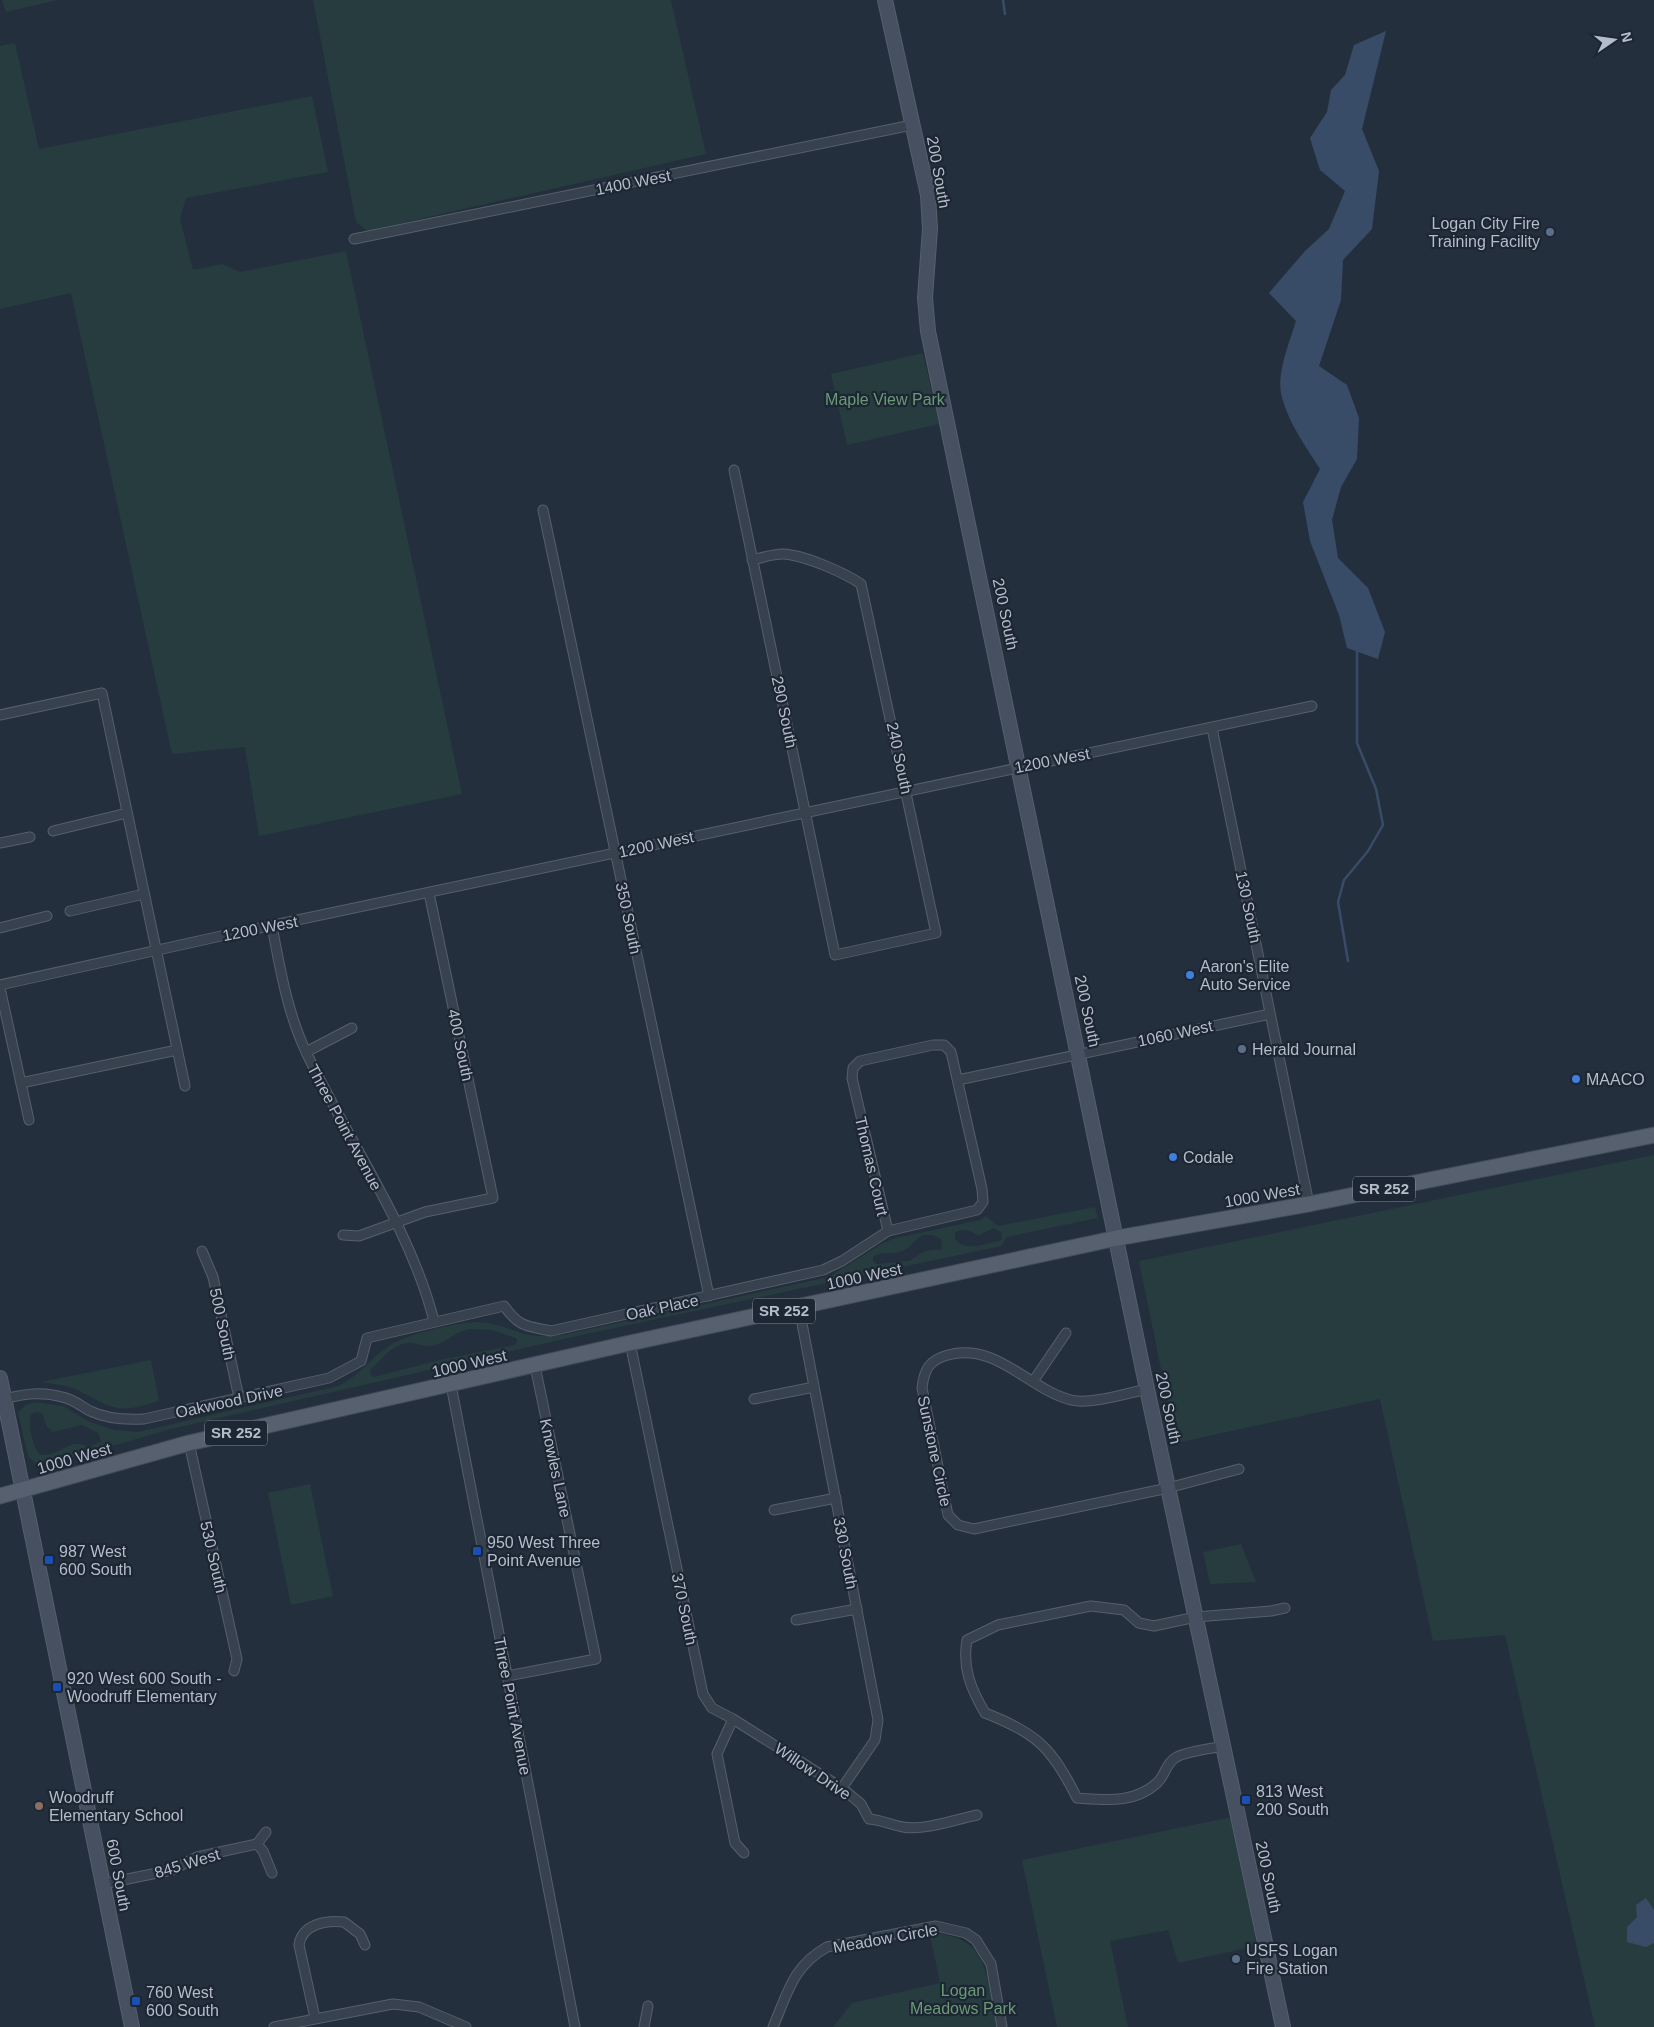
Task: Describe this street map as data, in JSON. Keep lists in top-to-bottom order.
{
  "streets": {
    "main road": ["SR 252", "1000 West"],
    "street": [
      "200 South",
      "1400 West",
      "290 South",
      "240 South",
      "1200 West",
      "130 South",
      "350 South",
      "1060 West",
      "400 South",
      "Three Point Avenue",
      "Thomas Court",
      "Oak Place",
      "500 South",
      "Oakwood Drive",
      "Sunstone Circle",
      "Knowles Lane",
      "330 South",
      "530 South",
      "370 South",
      "Willow Drive",
      "845 West",
      "600 South",
      "Meadow Circle"
    ]
  },
  "crossings": [
    ["200 South", "1400 West"],
    ["200 South", "1200 West"],
    ["200 South", "1060 West"],
    ["200 South", "1000 West"],
    ["200 South", "Sunstone Circle"],
    ["290 South", "240 South"],
    ["290 South", "1200 West"],
    ["240 South", "1200 West"],
    ["1200 West", "130 South"],
    ["1200 West", "350 South"],
    ["1200 West", "400 South"],
    ["1200 West", "Three Point Avenue"],
    ["130 South", "1060 West"],
    ["130 South", "1000 West"],
    ["350 South", "Oak Place"],
    ["400 South", "Three Point Avenue"],
    ["Three Point Avenue", "1000 West"],
    ["Three Point Avenue", "Oak Place"],
    ["Three Point Avenue", "Oakwood Drive"],
    ["Three Point Avenue", "Knowles Lane"],
    ["Thomas Court", "Oak Place"],
    ["1000 West", "Knowles Lane"],
    ["1000 West", "330 South"],
    ["1000 West", "530 South"],
    ["1000 West", "370 South"],
    ["1000 West", "600 South"],
    ["Oak Place", "Oakwood Drive"],
    ["500 South", "Oakwood Drive"],
    ["Oakwood Drive", "600 South"],
    ["330 South", "Willow Drive"],
    ["370 South", "Willow Drive"],
    ["845 West", "600 South"]
  ],
  "parks": ["Maple View Park", "Logan Meadows Park"],
  "places": {
    "other": [
      "Logan City Fire Training Facility",
      "Aaron's Elite Auto Service",
      "Herald Journal",
      "MAACO",
      "Codale",
      "Woodruff Elementary School",
      "USFS Logan Fire Station"
    ],
    "transit": [
      "950 West Three Point Avenue",
      "987 West 600 South",
      "920 West 600 South - Woodruff Elementary",
      "813 West 200 South",
      "760 West 600 South"
    ]
  },
  "north": "right"
}
